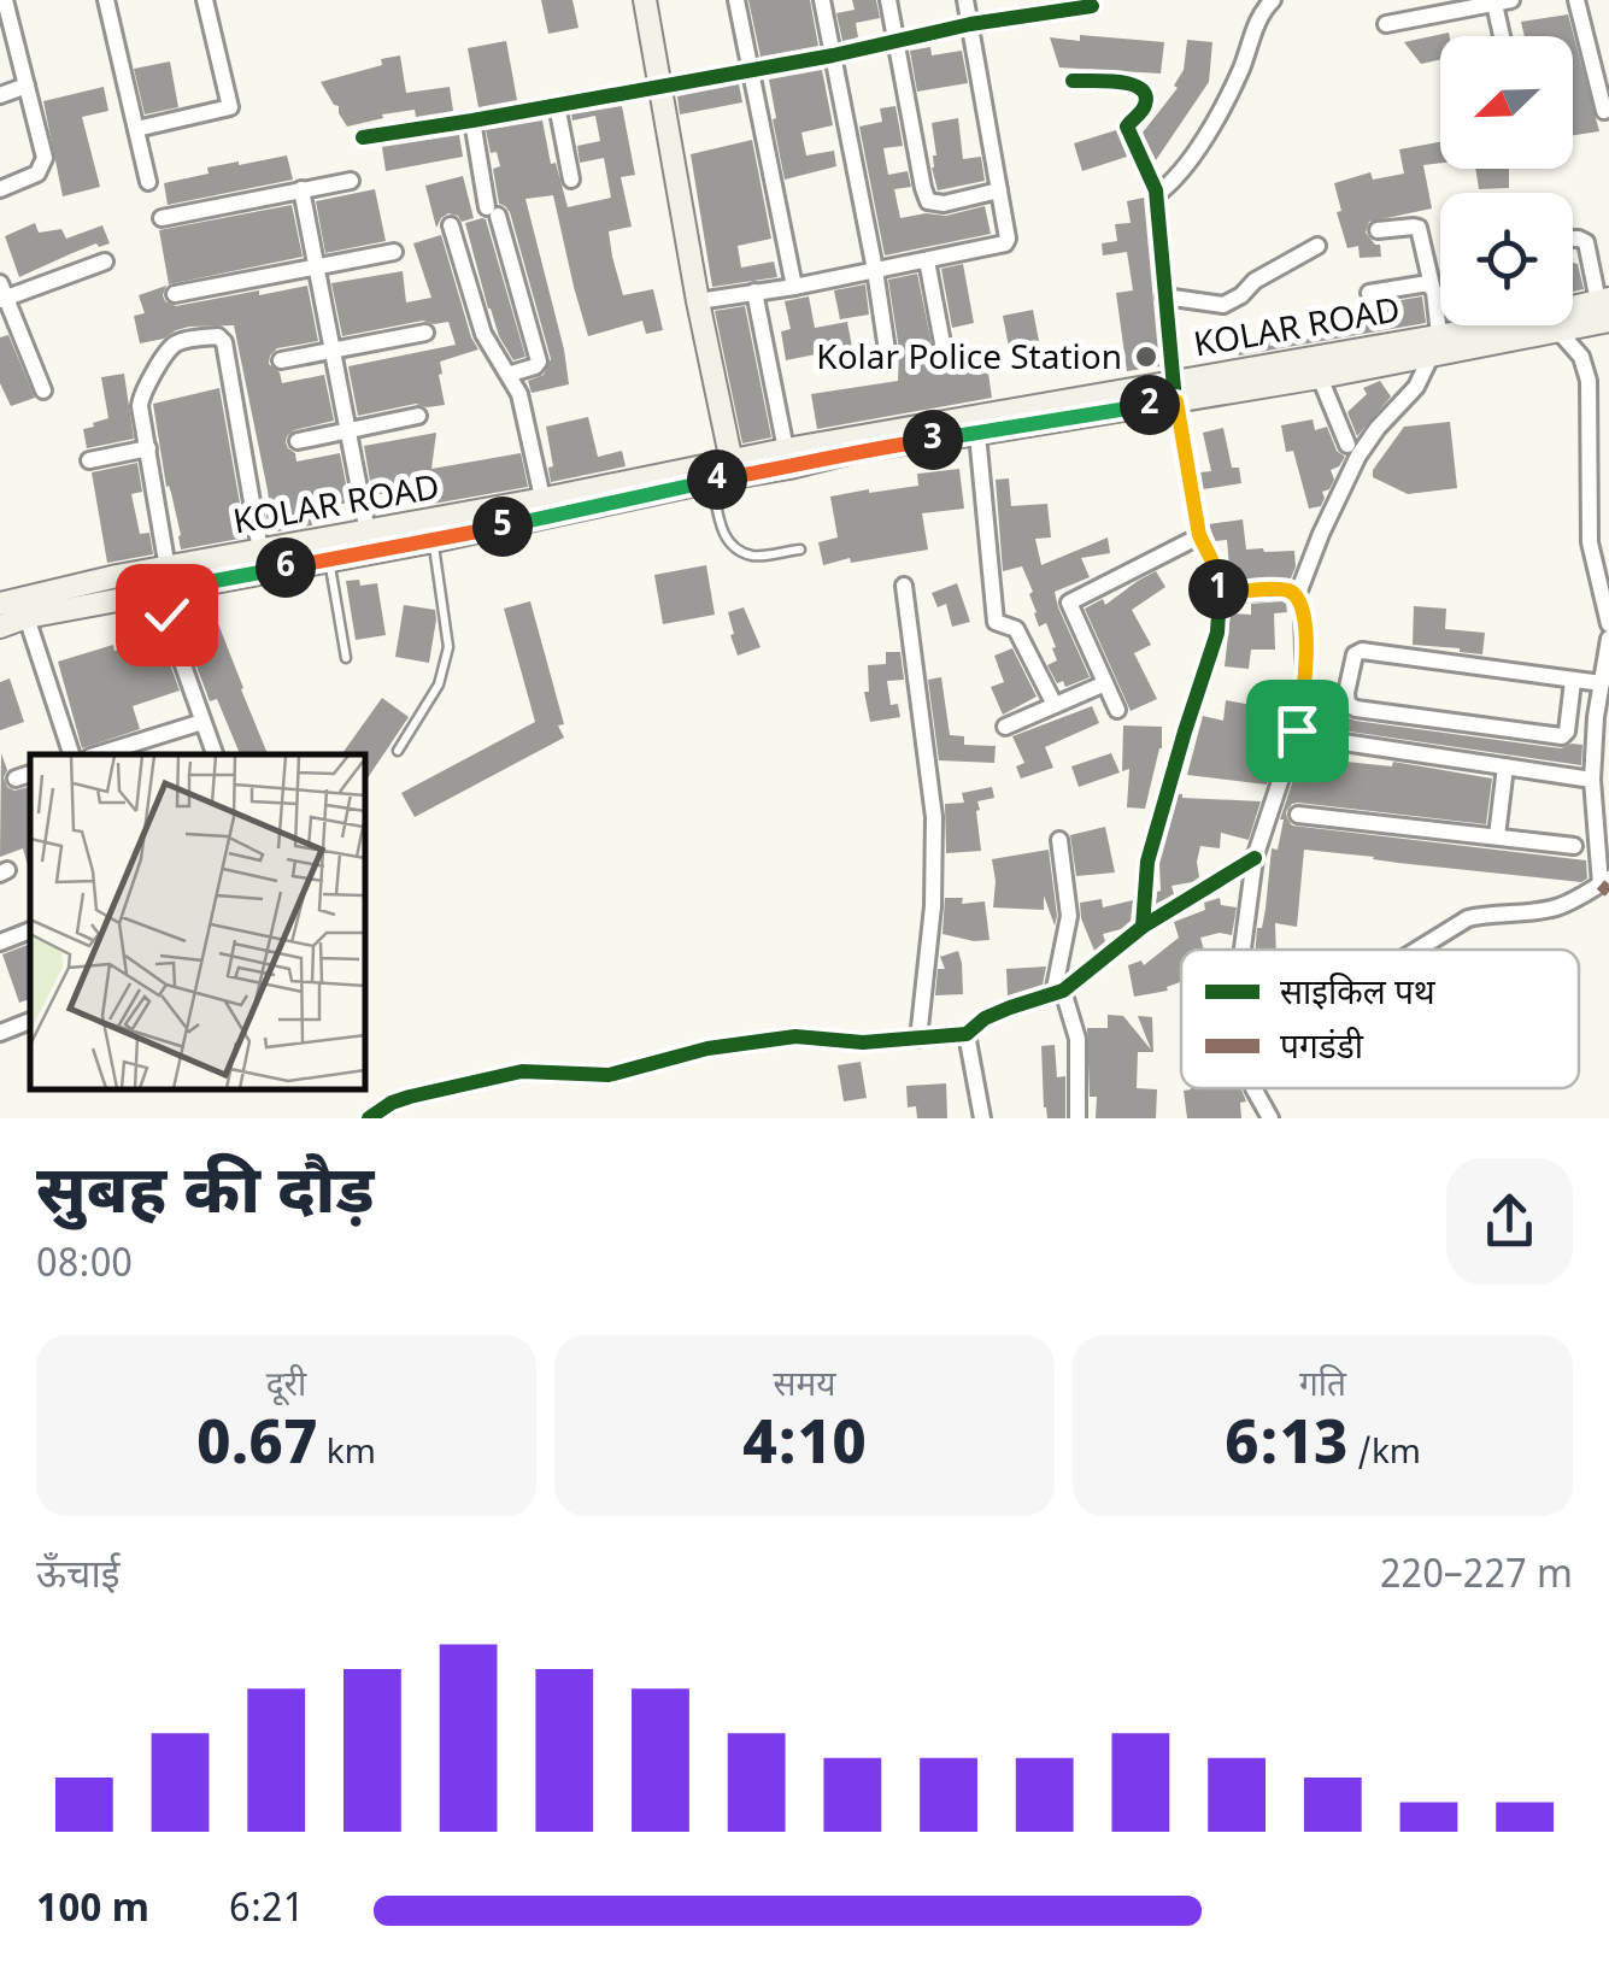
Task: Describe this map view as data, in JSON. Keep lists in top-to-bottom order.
{
  "streets": {
    "main road": ["KOLAR ROAD"]
  },
  "places": ["Kolar Police Station"],
  "legend": ["साइकिल पथ", "पगडंडी"],
  "north": "bottom left",
  "page": {
    "pins": [
      "2",
      "3",
      "4",
      "5",
      "6",
      "1"
    ],
    "heading": ["सुबह की दौड़", "08:00"],
    "stats": [
      ["दूरी", "0.67 km"],
      ["समय", "4:10"],
      ["गति", "6:13 /km"]
    ],
    "chart": ["ऊँचाई", "220–227 m"],
    "list": [
      {
        "name": "100 m",
        "note": "6:21"
      }
    ]
  }
}
